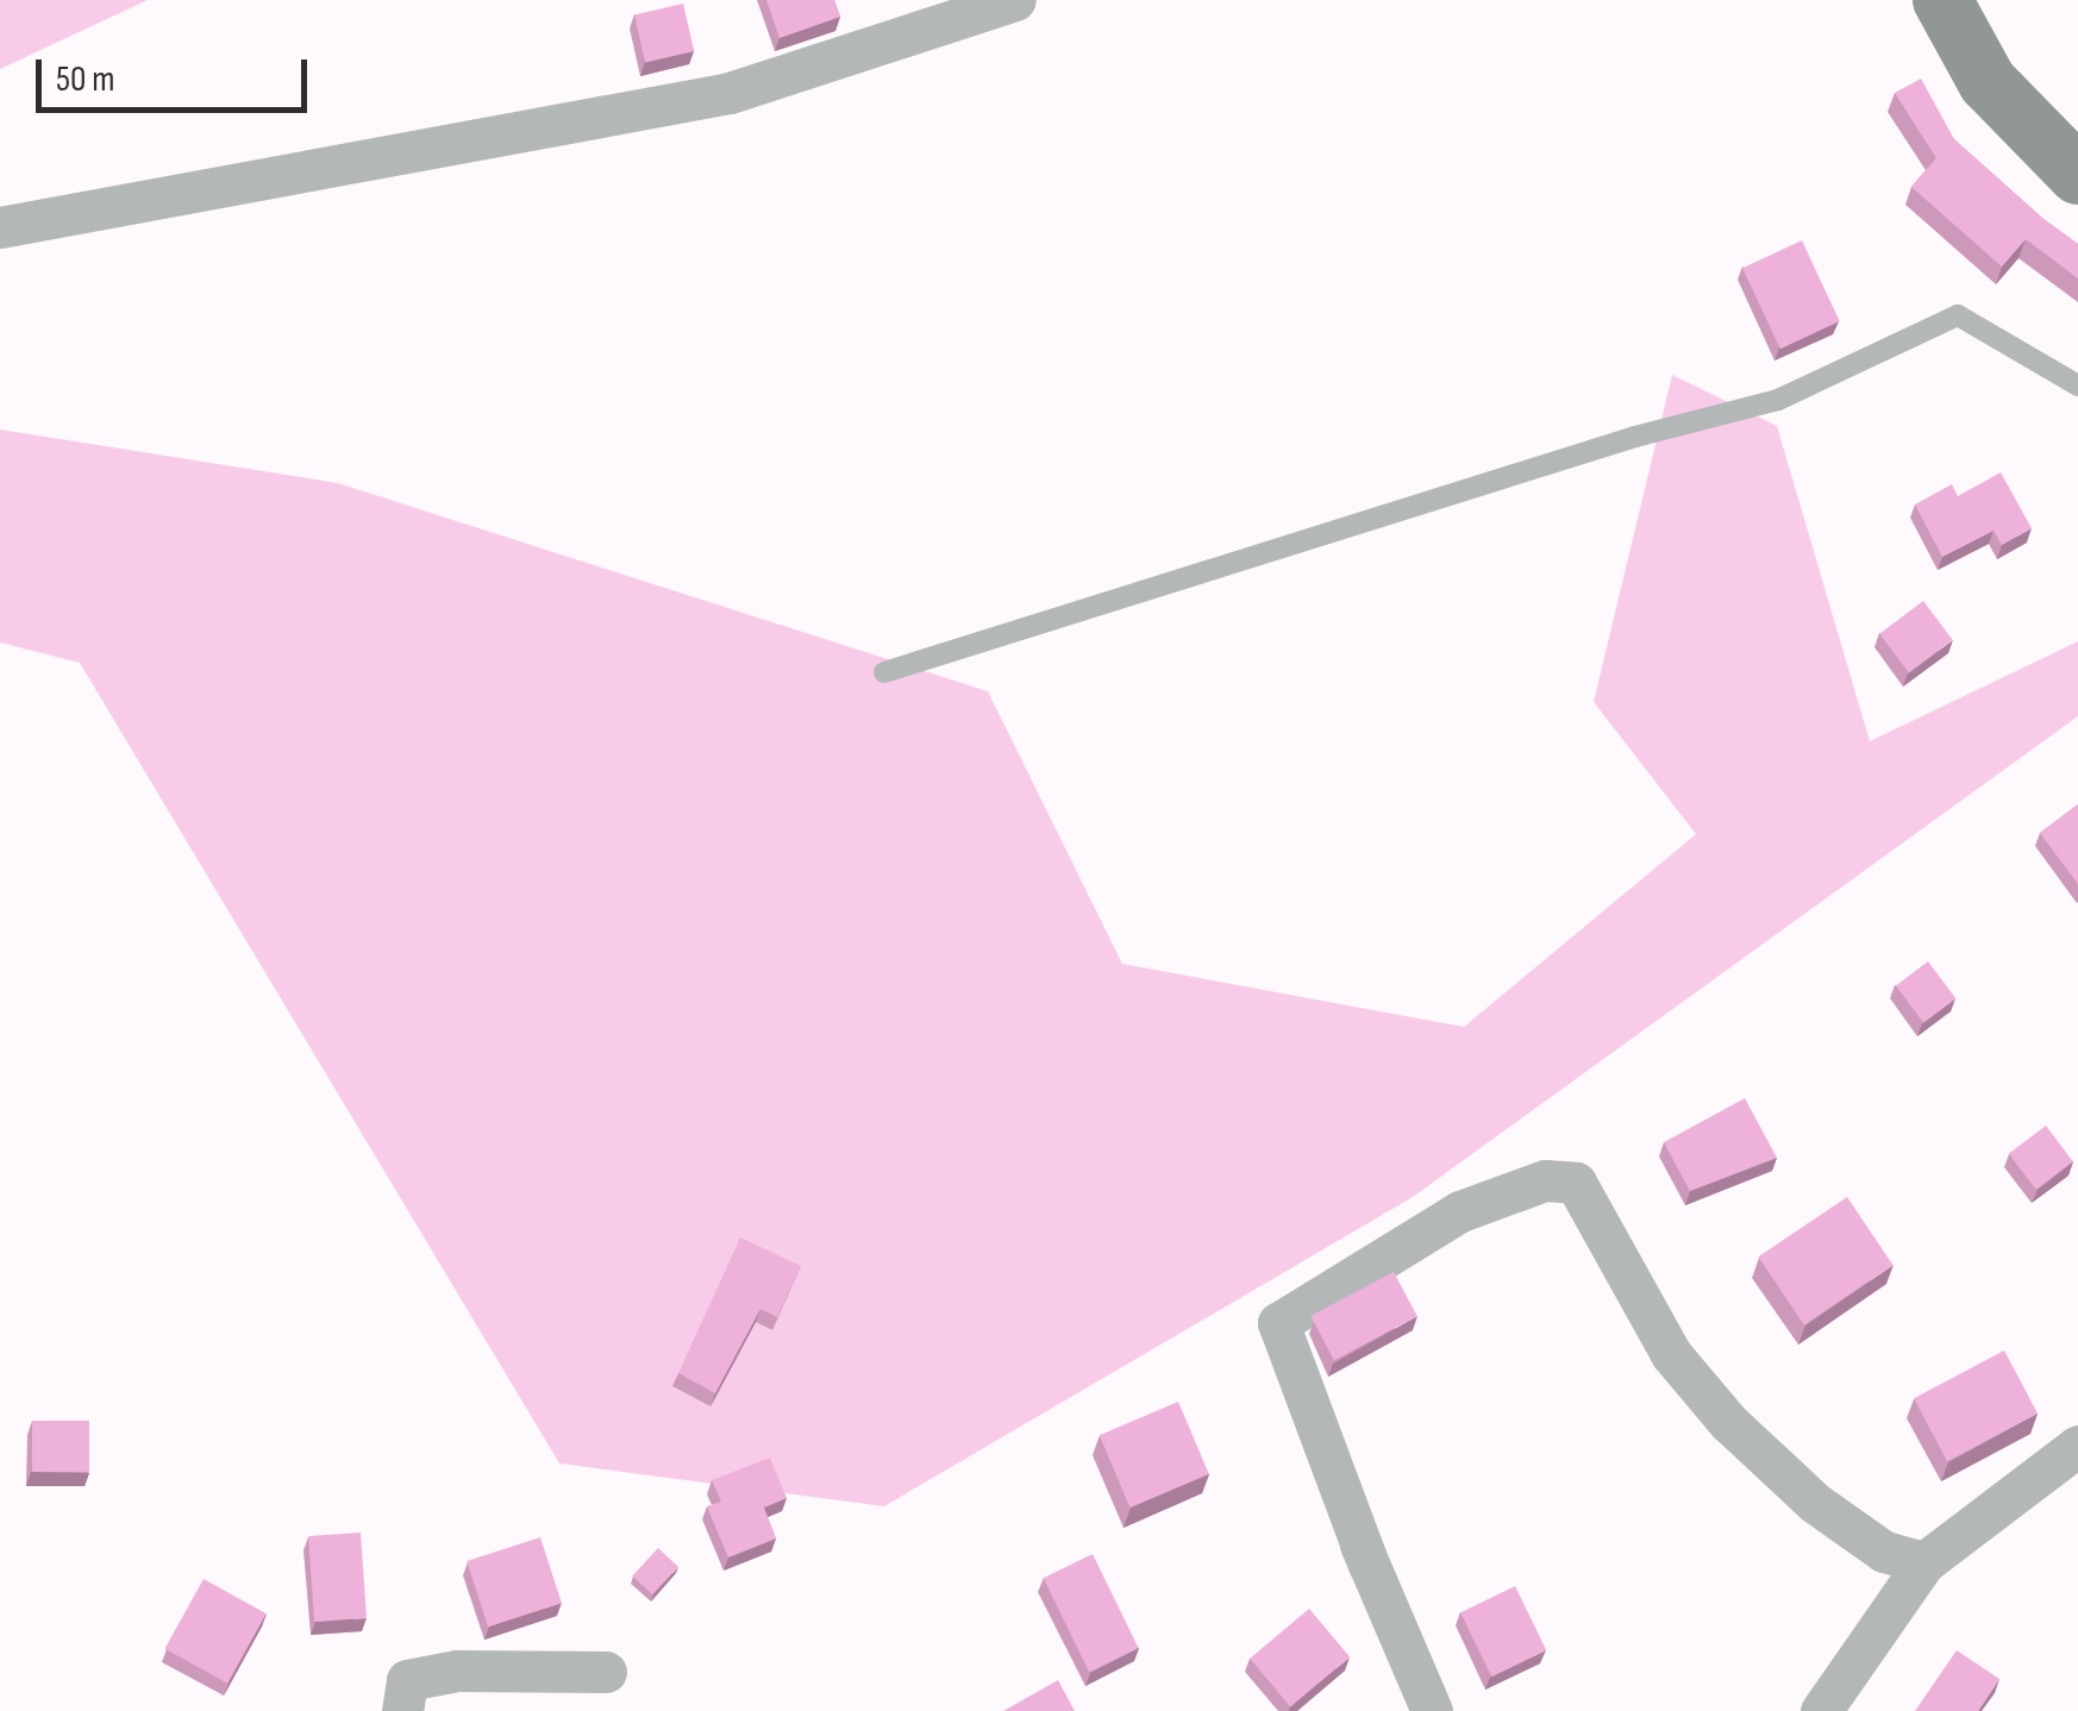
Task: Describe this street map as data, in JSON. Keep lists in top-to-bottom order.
{
  "scale_bar": "50 m"
}
